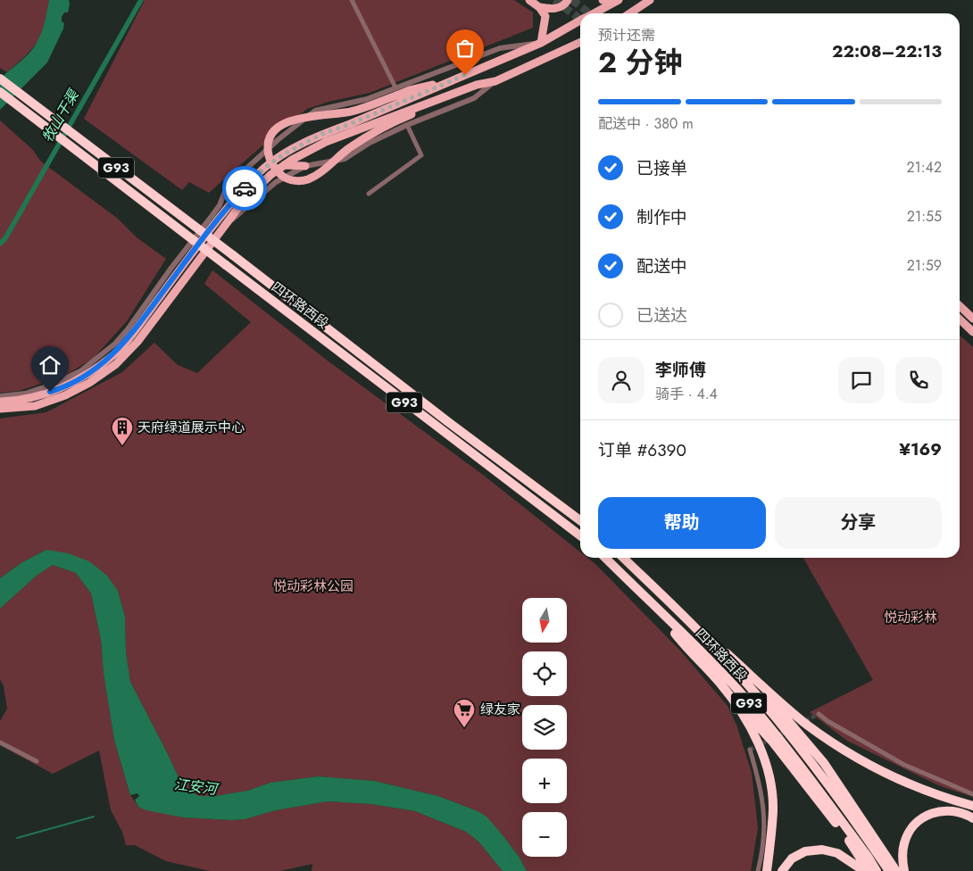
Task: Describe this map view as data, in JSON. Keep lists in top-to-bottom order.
{
  "streets": {
    "highway": ["G93", "四环路西段"]
  },
  "water": ["牧山干渠", "江安河"],
  "parks": ["悦动彩林公园", "悦动彩林"],
  "places": {
    "building": ["天府绿道展示中心"],
    "supermarket": ["绿友家"]
  },
  "north": "bottom",
  "page": {
    "heading": ["2 分钟", "预计还需", "22:08–22:13"],
    "panel": [
      "李师傅",
      "骑手 · 4.4",
      "订单 #6390",
      "¥169"
    ],
    "bar": "配送中 · 380 m",
    "list": [
      ["已接单", "21:42"],
      ["制作中", "21:55"],
      ["配送中", "21:59"],
      "已送达"
    ],
    "buttons": ["帮助", "分享"],
    "map_buttons": ["+", "−"]
  }
}
